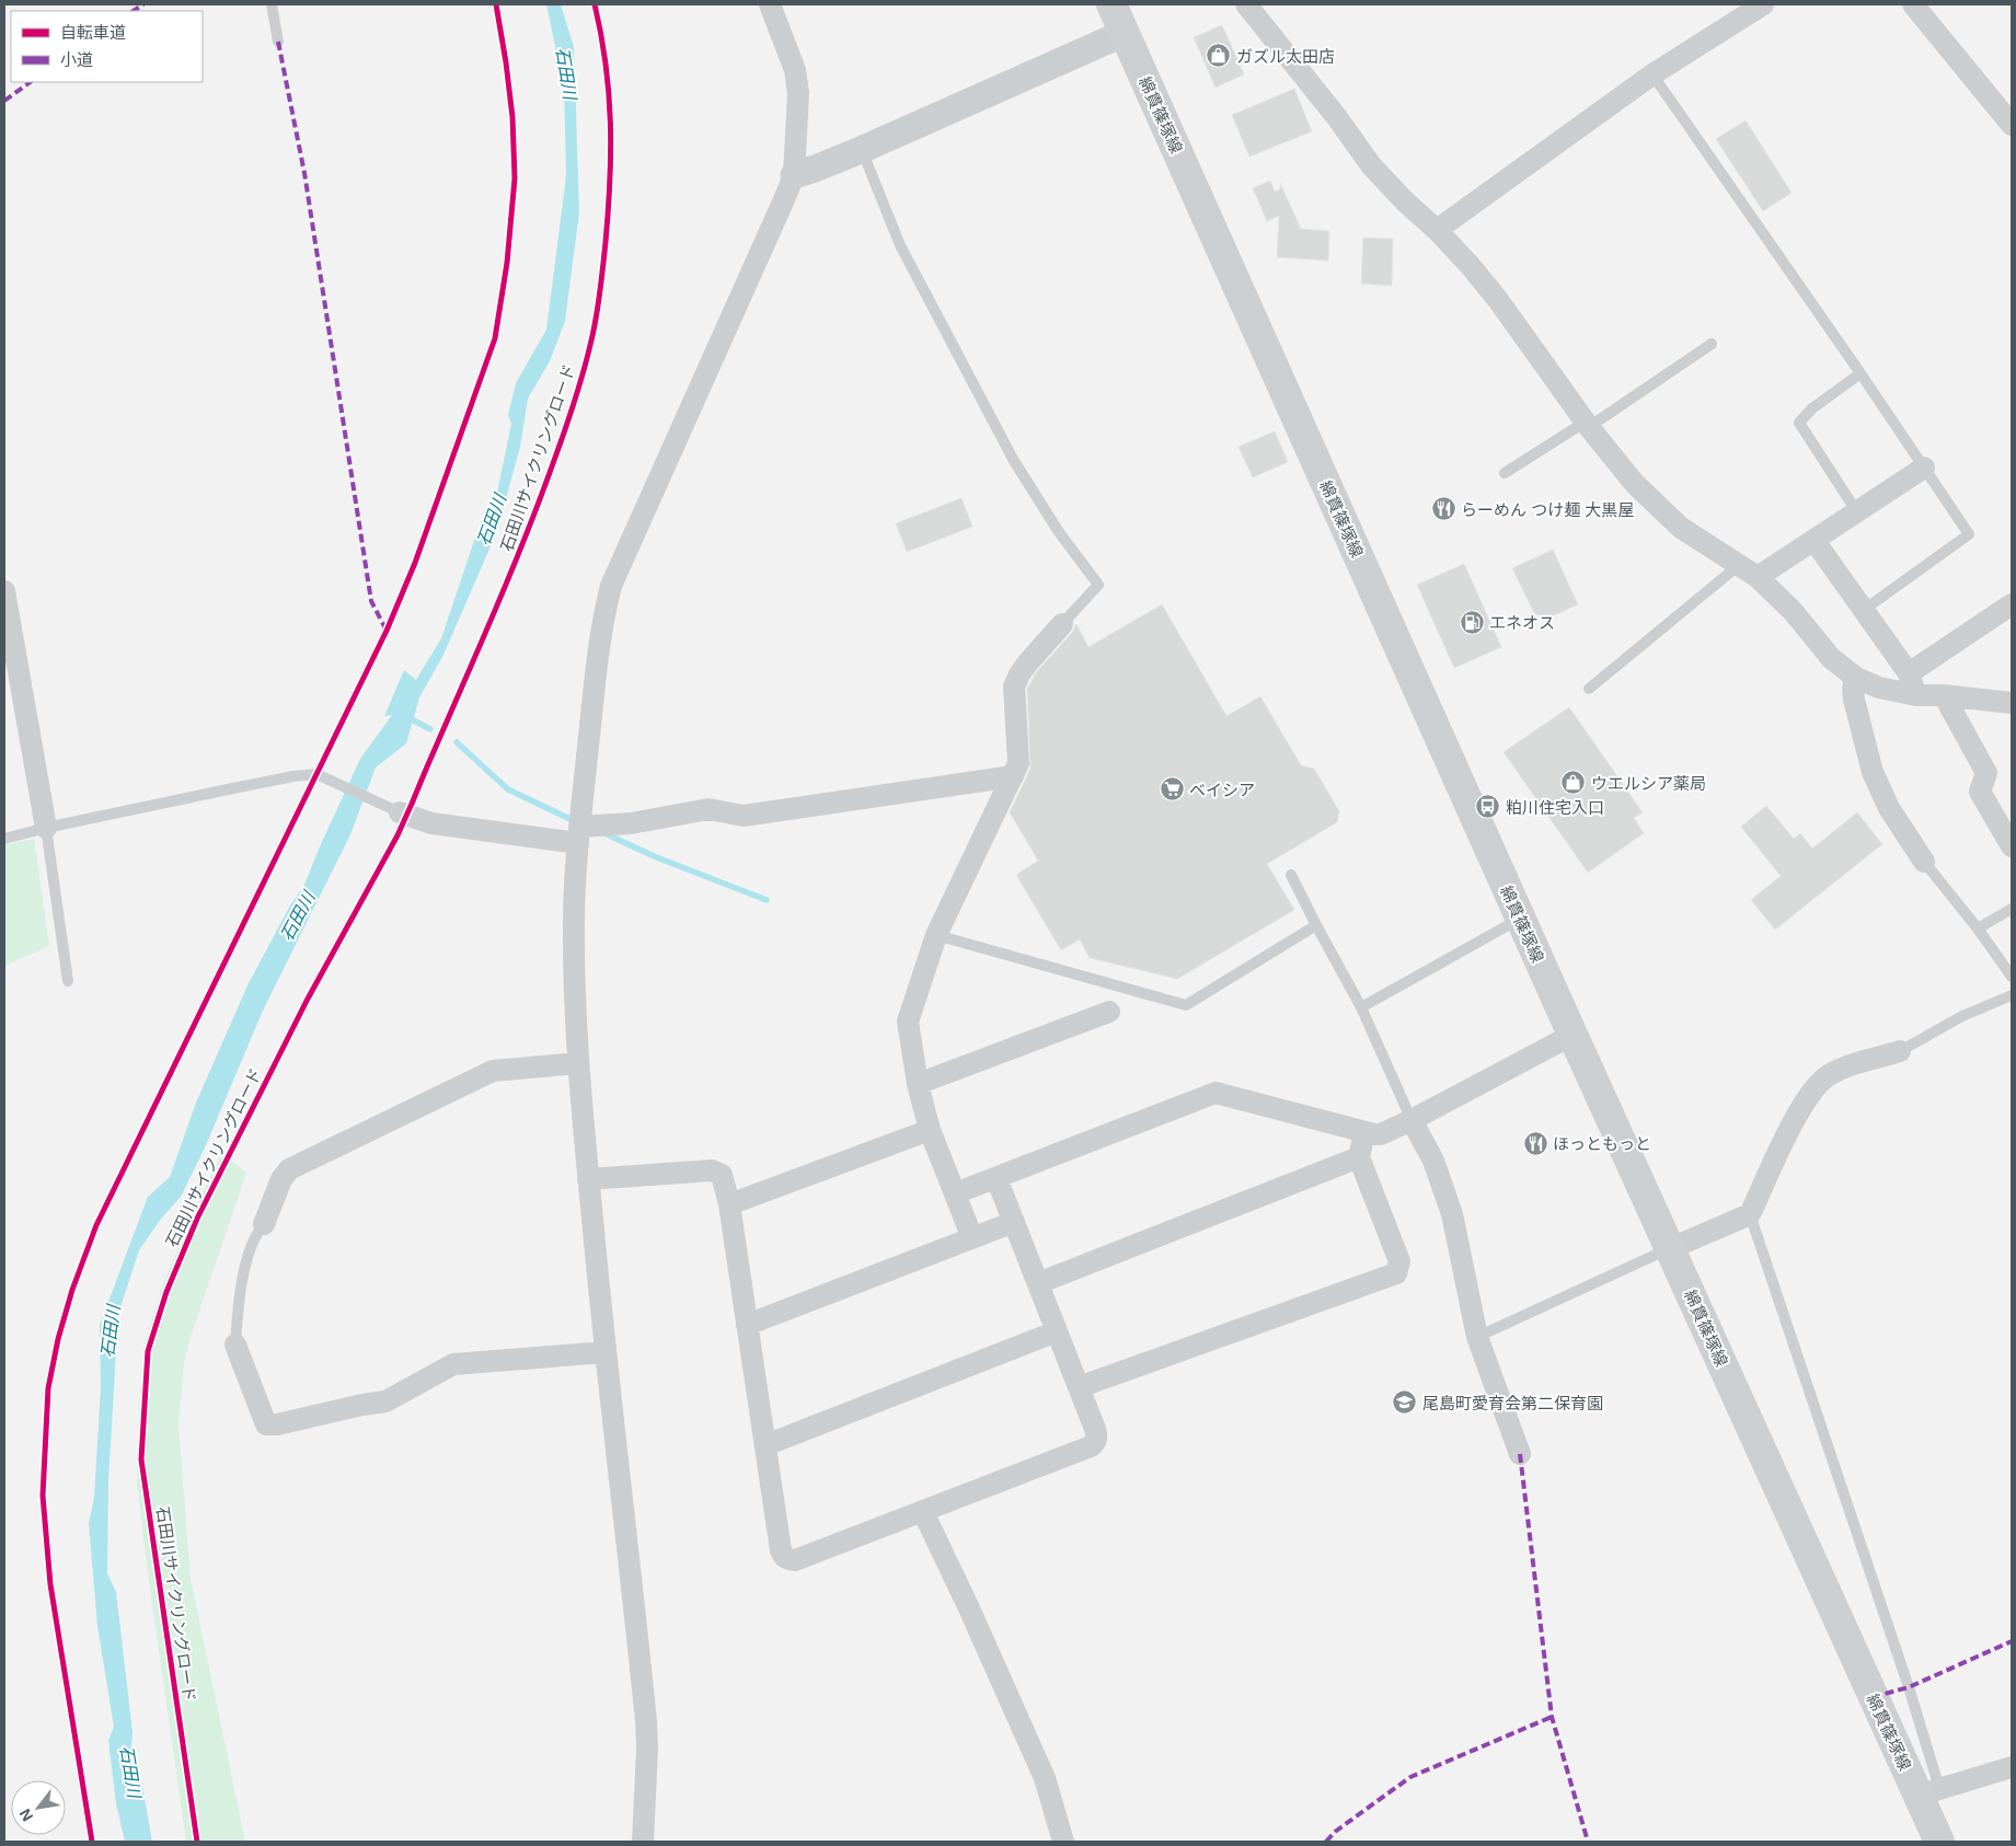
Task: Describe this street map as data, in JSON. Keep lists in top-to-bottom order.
{
  "streets": {
    "main road": ["綿貫篠塚線"],
    "cycle path": ["石田川サイクリングロード"]
  },
  "water": ["石田川"],
  "places": {
    "shop": ["ガズル太田店", "ウエルシア薬局"],
    "restaurant": ["らーめん つけ麺 大黒屋", "ほっともっと"],
    "fuel station": ["エネオス"],
    "supermarket": ["ベイシア"],
    "bus stop": ["粕川住宅入口"],
    "school or university": ["尾島町愛育会第二保育園"]
  },
  "legend": ["自転車道", "小道"],
  "north": "bottom left"
}
